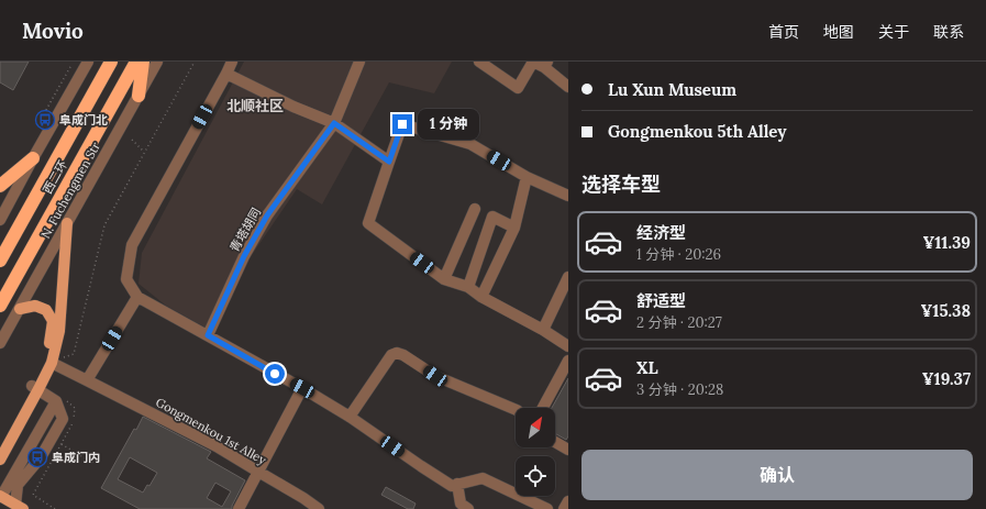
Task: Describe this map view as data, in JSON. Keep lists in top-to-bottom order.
{
  "streets": {
    "highway": ["西二环"],
    "street": ["N. Fuchengmen Str", "青塔胡同", "Gongmenkou 1st Alley"]
  },
  "districts": ["北顺社区"],
  "places": {
    "bus stop": ["阜成门北", "阜成门内"]
  },
  "north": "top right",
  "page": {
    "header": "Movio",
    "nav": [
      "首页",
      "地图",
      "关于",
      "联系"
    ],
    "banner": ["Lu Xun Museum", "Gongmenkou 5th Alley"],
    "bubble": "1 分钟",
    "heading": "选择车型",
    "list": [
      {
        "name": "经济型",
        "note": "1 分钟 · 20:26",
        "value": "¥11.39"
      },
      {
        "name": "舒适型",
        "note": "2 分钟 · 20:27",
        "value": "¥15.38"
      },
      {
        "name": "XL",
        "note": "3 分钟 · 20:28",
        "value": "¥19.37"
      }
    ],
    "buttons": "确认"
  }
}
